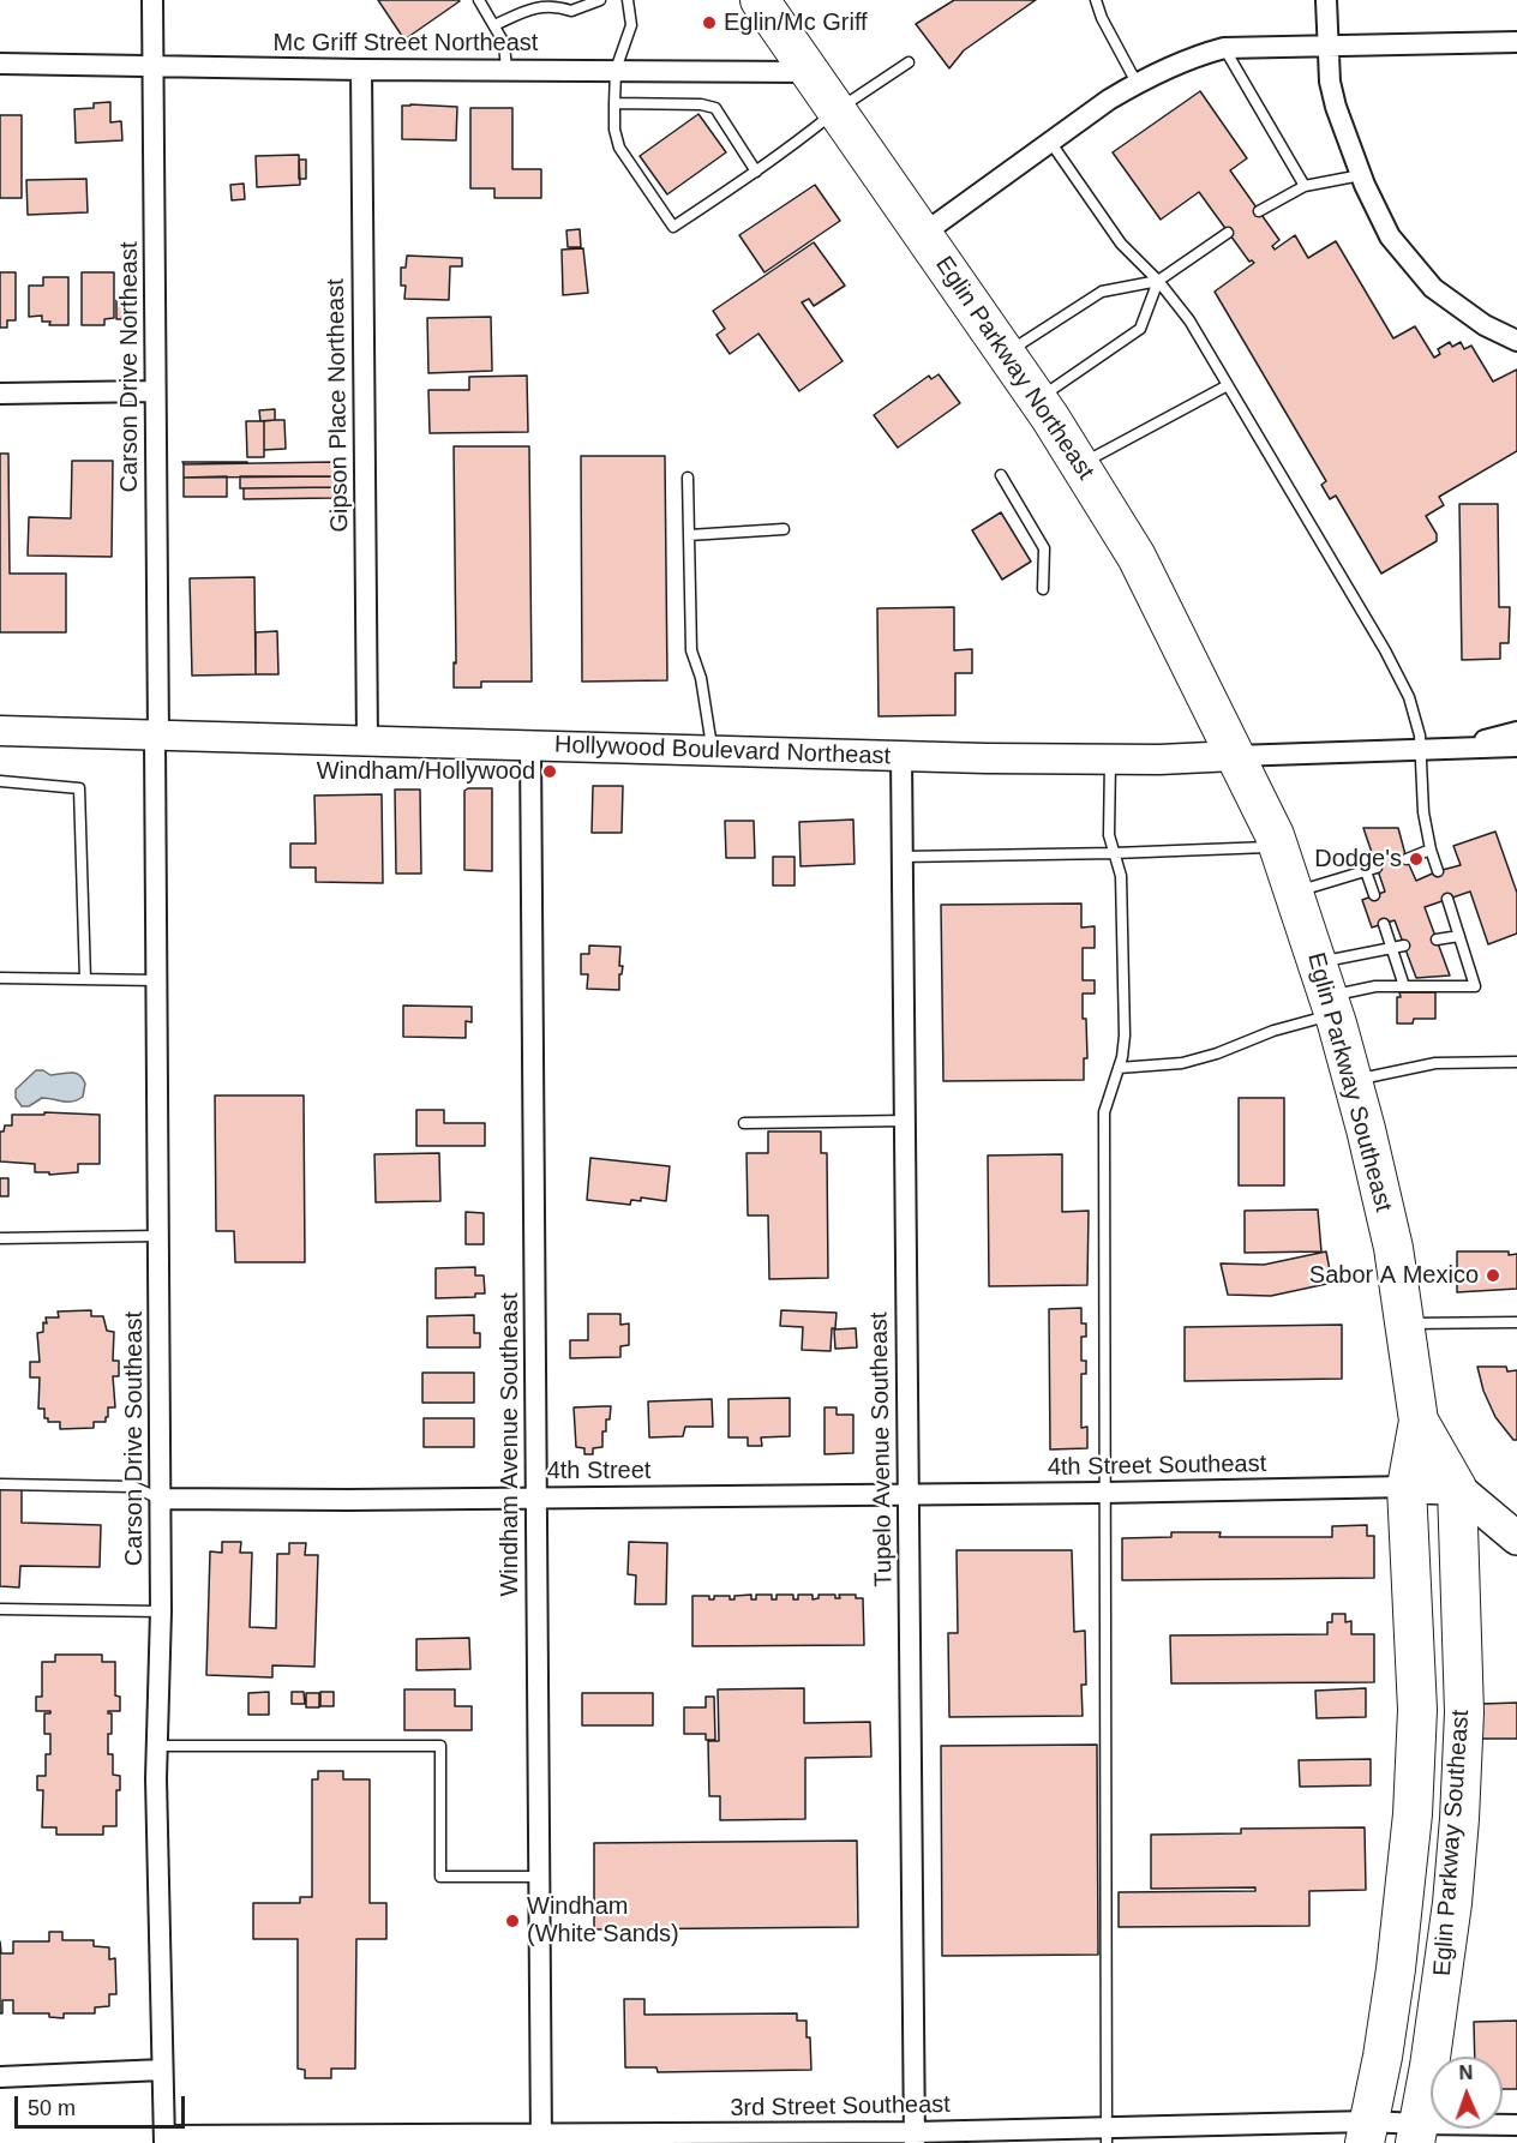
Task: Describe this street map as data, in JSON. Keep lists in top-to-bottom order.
{
  "streets": {
    "highway": ["Eglin Parkway Northeast", "Eglin Parkway Southeast"],
    "street": [
      "Mc Griff Street Northeast",
      "Carson Drive Northeast",
      "Gipson Place Northeast",
      "Hollywood Boulevard Northeast",
      "Carson Drive Southeast",
      "Windham Avenue Southeast",
      "Tupelo Avenue Southeast",
      "4th Street Southeast",
      "4th Street",
      "3rd Street Southeast"
    ]
  },
  "crossings": [
    ["Mc Griff Street Northeast", "Carson Drive Northeast"],
    ["Mc Griff Street Northeast", "Eglin Parkway Northeast"],
    ["Mc Griff Street Northeast", "Gipson Place Northeast"],
    ["Carson Drive Northeast", "Hollywood Boulevard Northeast"],
    ["Carson Drive Northeast", "Carson Drive Southeast"],
    ["Eglin Parkway Northeast", "Hollywood Boulevard Northeast"],
    ["Eglin Parkway Northeast", "Eglin Parkway Southeast"],
    ["Gipson Place Northeast", "Hollywood Boulevard Northeast"],
    ["Hollywood Boulevard Northeast", "Eglin Parkway Southeast"],
    ["Hollywood Boulevard Northeast", "Carson Drive Southeast"],
    ["Hollywood Boulevard Northeast", "Windham Avenue Southeast"],
    ["Hollywood Boulevard Northeast", "Tupelo Avenue Southeast"],
    ["Eglin Parkway Southeast", "4th Street Southeast"],
    ["Eglin Parkway Southeast", "3rd Street Southeast"],
    ["Carson Drive Southeast", "4th Street"],
    ["Carson Drive Southeast", "3rd Street Southeast"],
    ["Windham Avenue Southeast", "4th Street"],
    ["Windham Avenue Southeast", "3rd Street Southeast"],
    ["Tupelo Avenue Southeast", "4th Street Southeast"],
    ["Tupelo Avenue Southeast", "4th Street"],
    ["Tupelo Avenue Southeast", "3rd Street Southeast"],
    ["4th Street Southeast", "4th Street"]
  ],
  "places": [
    "Eglin/Mc Griff",
    "Windham/Hollywood",
    "Dodge's",
    "Sabor A Mexico",
    "Windham (White Sands)"
  ],
  "scale_bar": "50 m",
  "north": "top"
}
